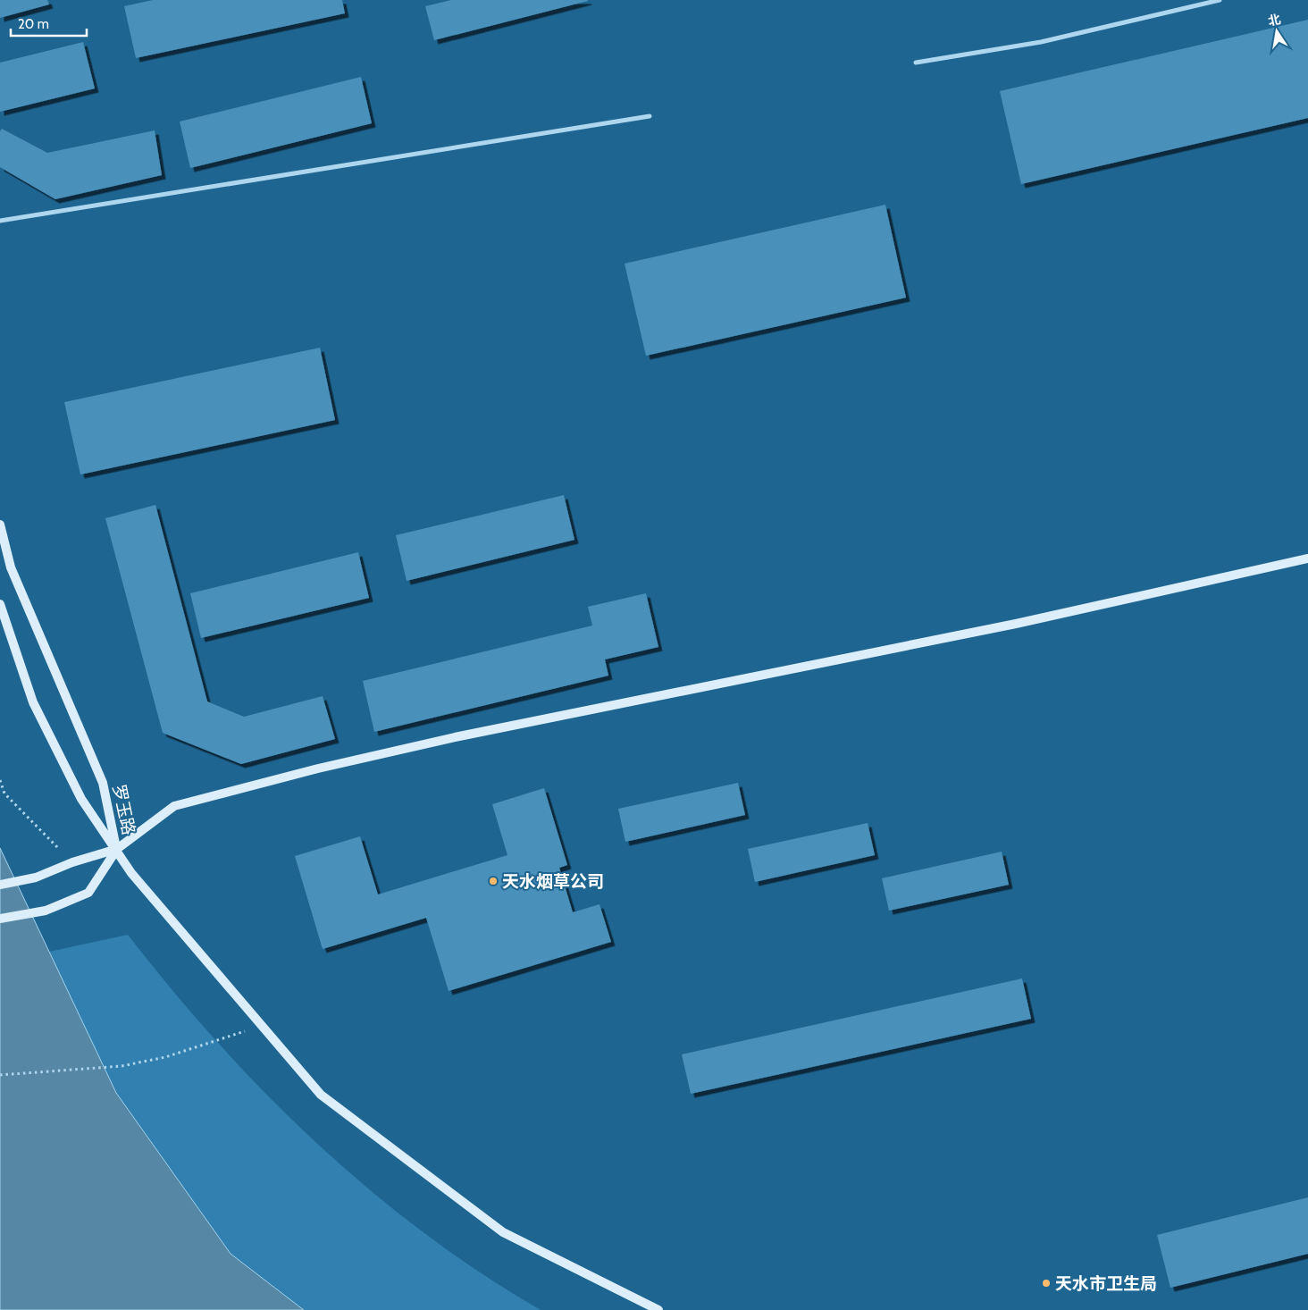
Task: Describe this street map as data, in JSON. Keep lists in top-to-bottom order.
{
  "streets": {
    "main road": ["罗玉路"]
  },
  "places": ["天水烟草公司", "天水市卫生局"],
  "scale_bar": "20 m",
  "north": "top"
}
